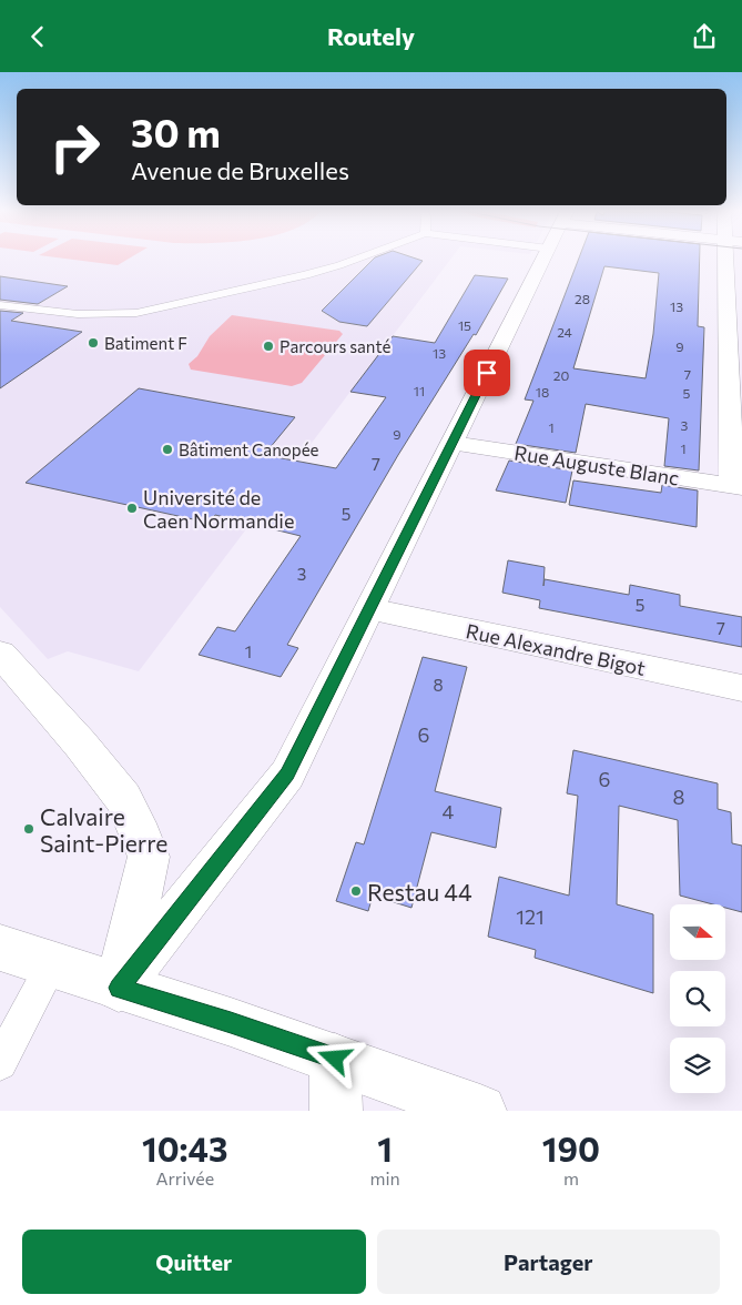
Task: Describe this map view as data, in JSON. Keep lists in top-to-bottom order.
{
  "streets": {
    "street": ["Rue Auguste Blanc", "Rue Alexandre Bigot"]
  },
  "places": [
    "Batiment F",
    "Parcours santé",
    "Bâtiment Canopée",
    "Université de Caen Normandie",
    "Calvaire Saint-Pierre",
    "Restau 44"
  ],
  "house_numbers": [
    "28",
    "13",
    "15",
    "24",
    "9",
    "13",
    "7",
    "20",
    "11",
    "18",
    "5",
    "3",
    "1",
    "9",
    "1",
    "7",
    "5",
    "3",
    "5",
    "7",
    "1",
    "8",
    "6",
    "6",
    "8",
    "4",
    "121"
  ],
  "north": "right",
  "page": {
    "header": "Routely",
    "turn": ["30 m", "Avenue de Bruxelles"],
    "eta": [
      "10:43",
      "Arrivée",
      "1",
      "min",
      "190",
      "m"
    ],
    "buttons": ["Quitter", "Partager"]
  }
}
